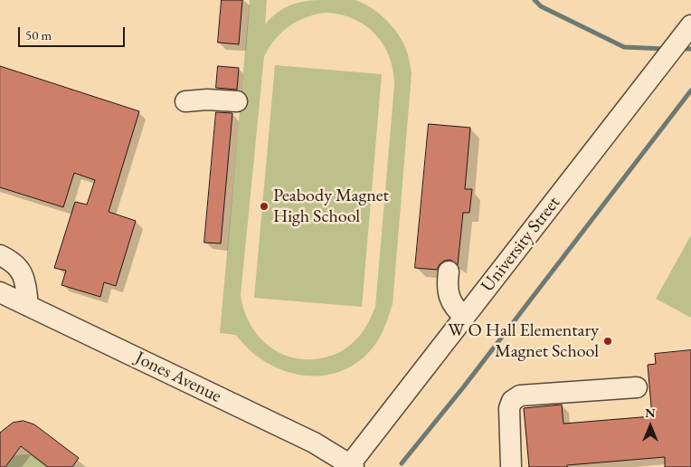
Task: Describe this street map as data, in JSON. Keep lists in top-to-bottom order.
{
  "streets": {
    "street": ["University Street", "Jones Avenue"]
  },
  "crossings": [
    ["University Street", "Jones Avenue"]
  ],
  "places": ["Peabody Magnet High School", "W O Hall Elementary Magnet School"],
  "scale_bar": "50 m",
  "north": "top"
}
